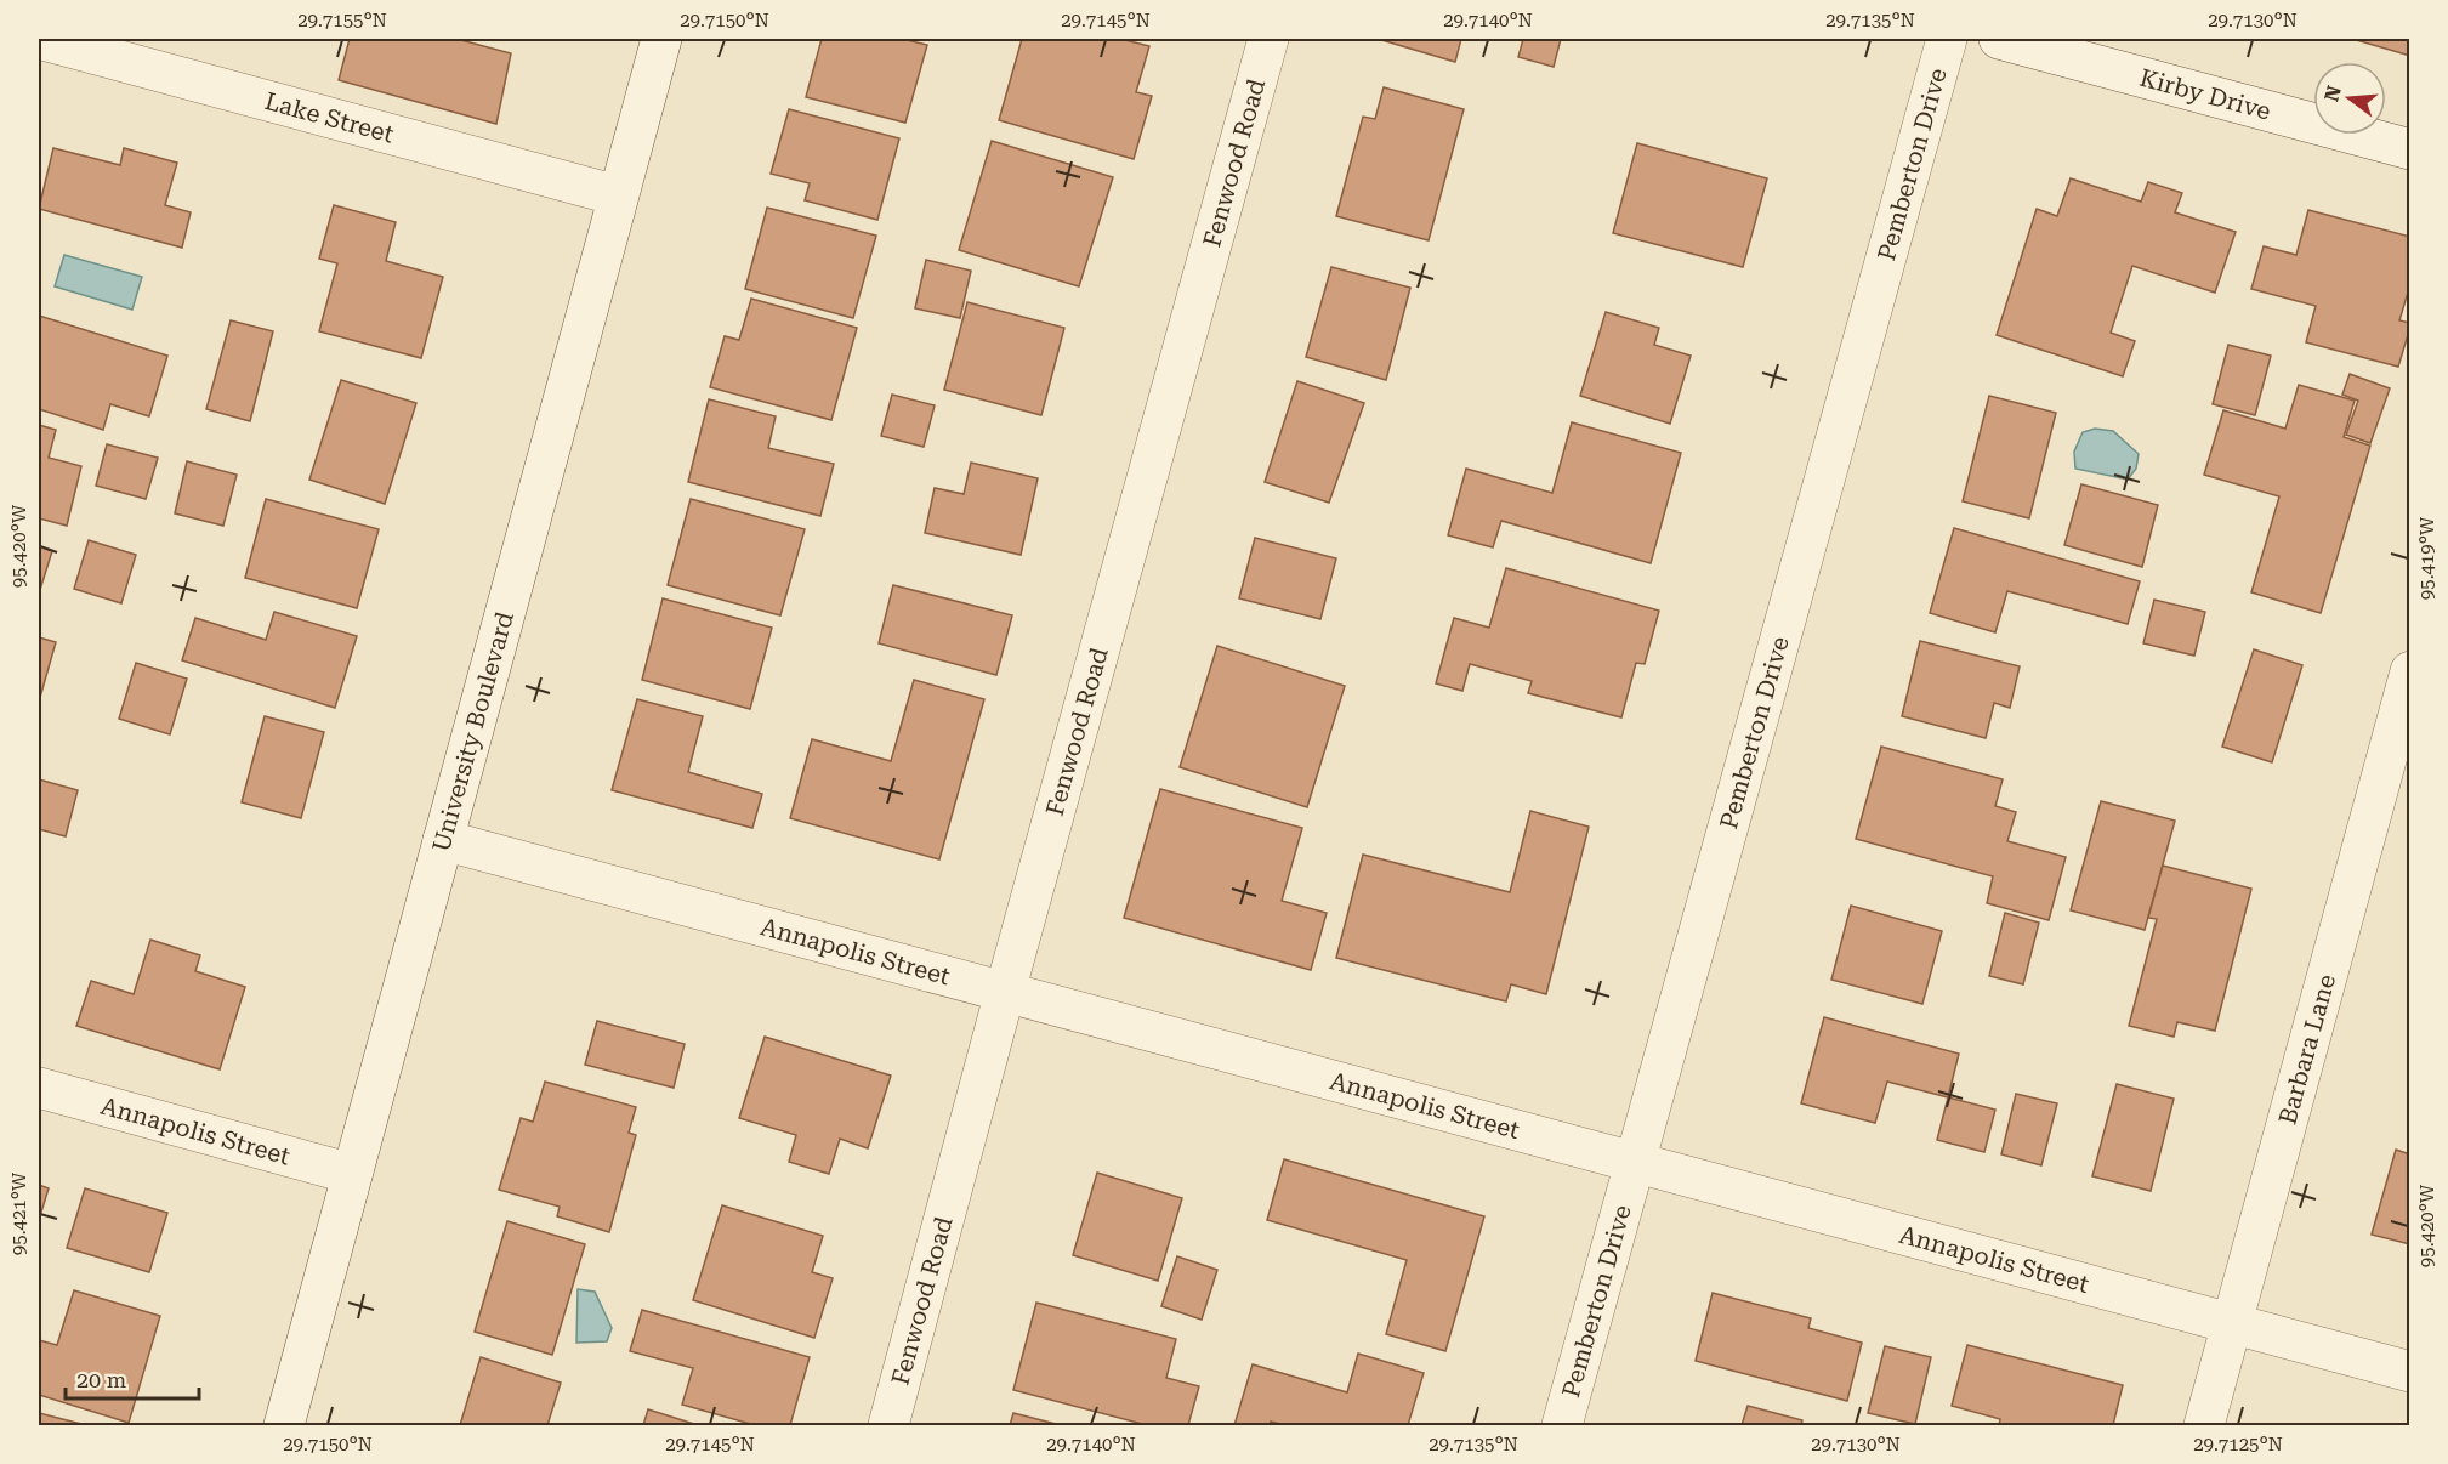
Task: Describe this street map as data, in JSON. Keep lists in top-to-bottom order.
{
  "streets": {
    "street": [
      "Kirby Drive",
      "Lake Street",
      "Fenwood Road",
      "Pemberton Drive",
      "University Boulevard",
      "Annapolis Street",
      "Barbara Lane"
    ]
  },
  "crossings": [
    ["Lake Street", "University Boulevard"],
    ["Fenwood Road", "Annapolis Street"],
    ["Pemberton Drive", "Annapolis Street"],
    ["University Boulevard", "Annapolis Street"],
    ["Annapolis Street", "Barbara Lane"]
  ],
  "scale_bar": "20 m",
  "north": "left",
  "coordinates": [
    "29.7155°N",
    "29.7150°N",
    "29.7145°N",
    "29.7140°N",
    "29.7135°N",
    "29.7130°N",
    "95.420°W",
    "95.419°W",
    "95.421°W",
    "29.7125°N"
  ]
}
